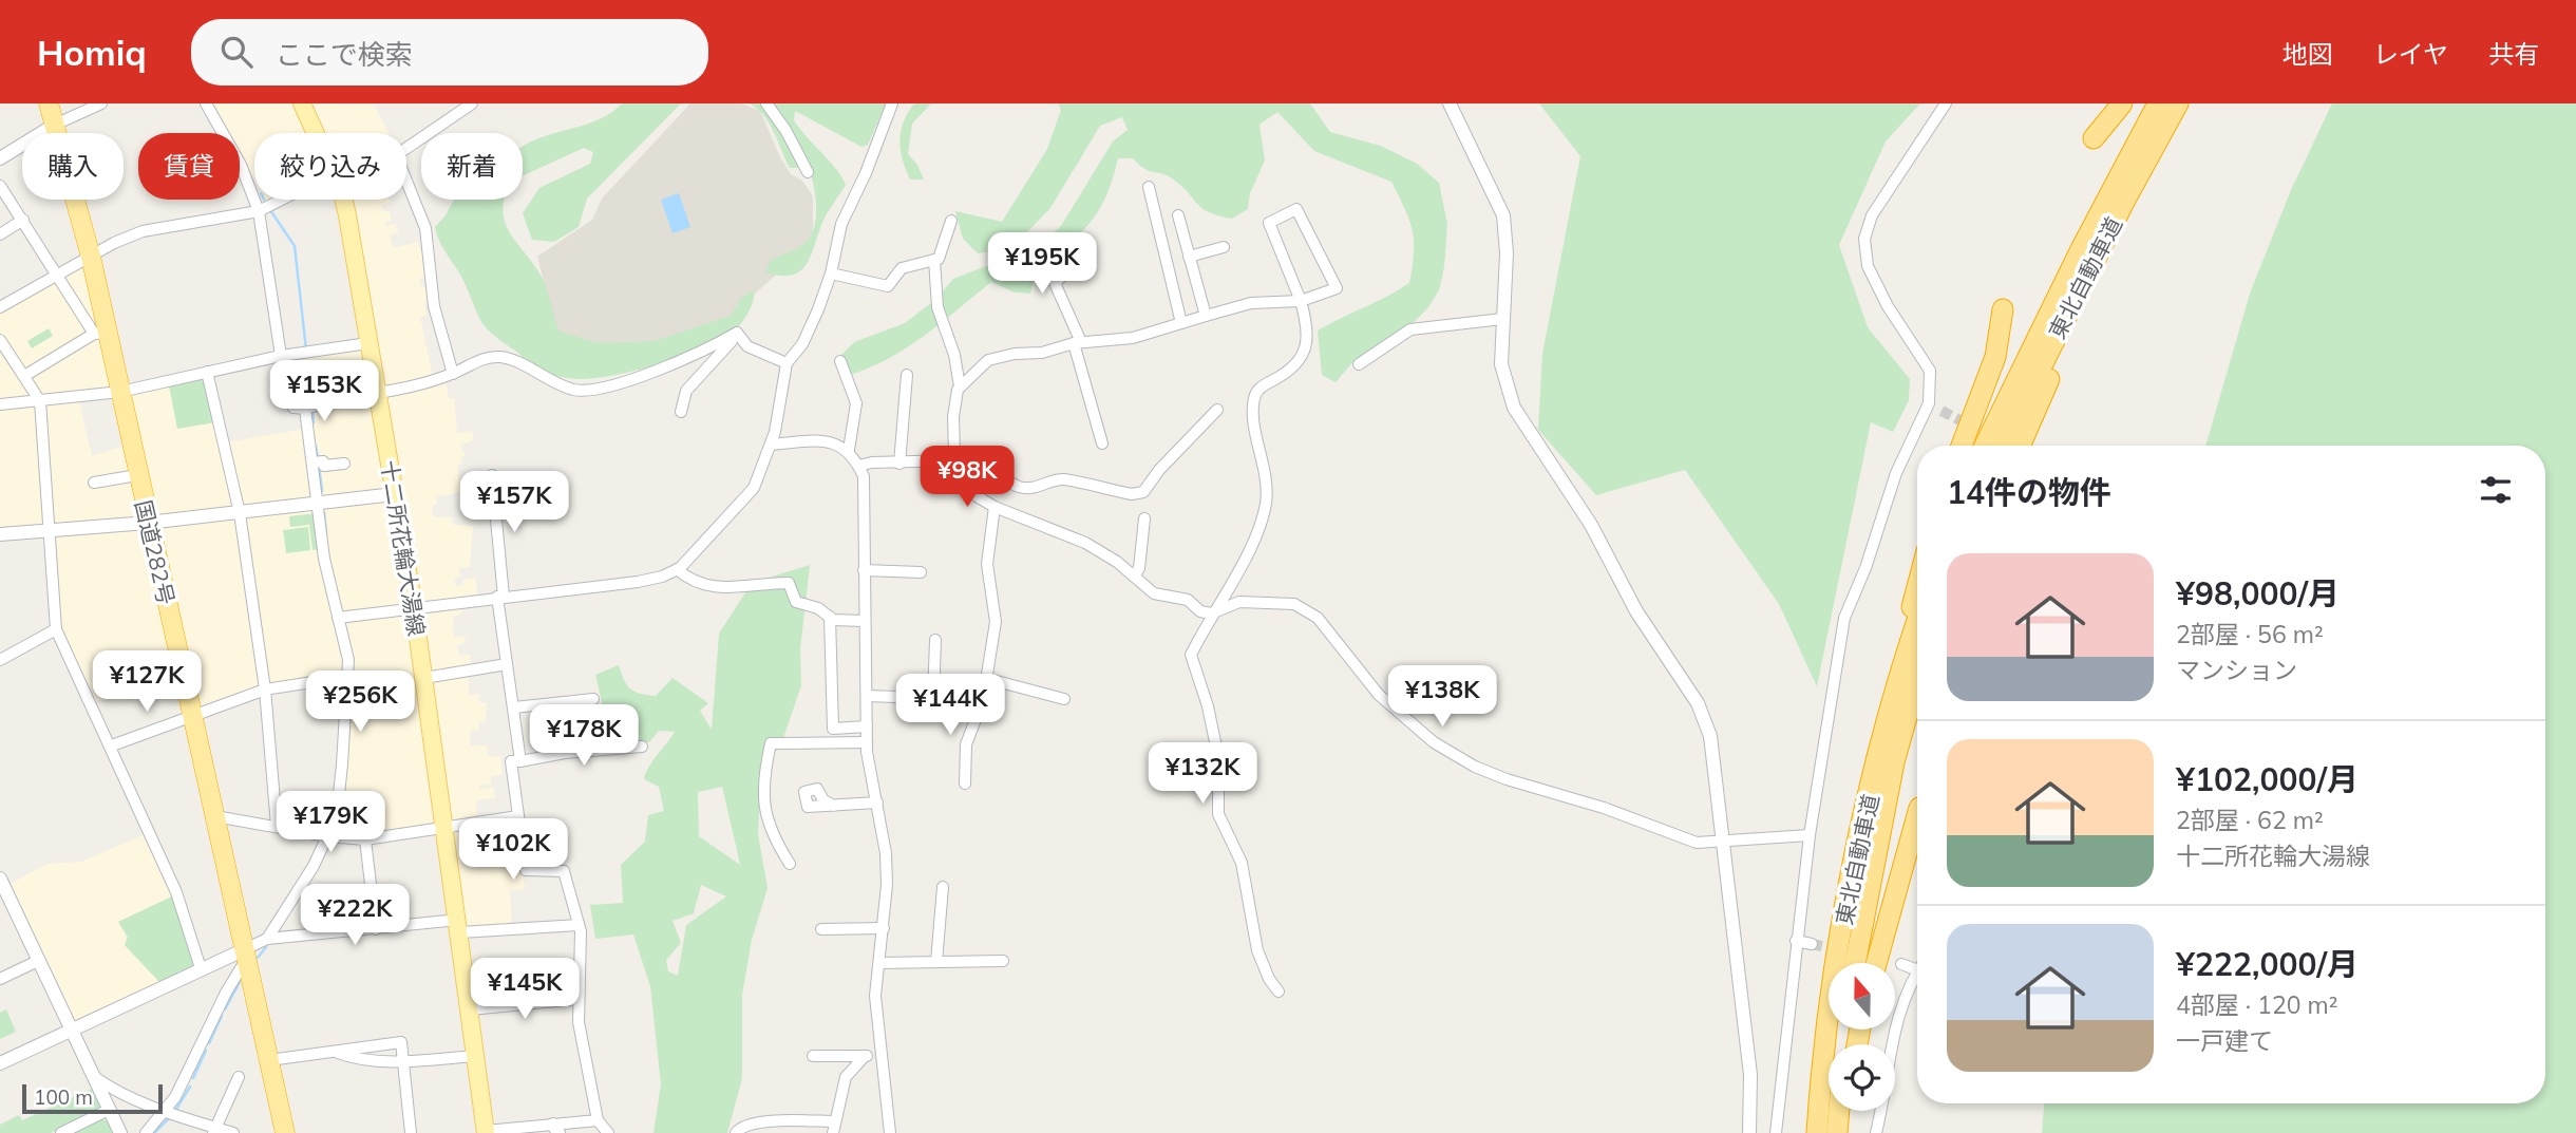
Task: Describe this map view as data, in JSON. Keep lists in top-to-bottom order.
{
  "streets": {
    "highway": ["東北自動車道", "国道282号"],
    "main road": ["十二所花輪大湯線"]
  },
  "scale_bar": "100 m",
  "north": "top",
  "page": {
    "header": "Homiq",
    "search": "ここで検索",
    "nav": ["地図", "レイヤ", "共有"],
    "chip": [
      "購入",
      "賃貸",
      "絞り込み",
      "新着"
    ],
    "price": [
      "¥195K",
      "¥153K",
      "¥98K",
      "¥157K",
      "¥127K",
      "¥138K",
      "¥256K",
      "¥144K",
      "¥178K",
      "¥132K",
      "¥179K",
      "¥102K",
      "¥222K",
      "¥145K"
    ],
    "heading": "14件の物件",
    "list": [
      {
        "name": "¥98,000/月",
        "note": "2部屋 · 56 m² · マンション"
      },
      {
        "name": "¥102,000/月",
        "note": "2部屋 · 62 m² · 十二所花輪大湯線"
      },
      {
        "name": "¥222,000/月",
        "note": "4部屋 · 120 m² · 一戸建て"
      }
    ],
    "scale": "100 m"
  }
}
